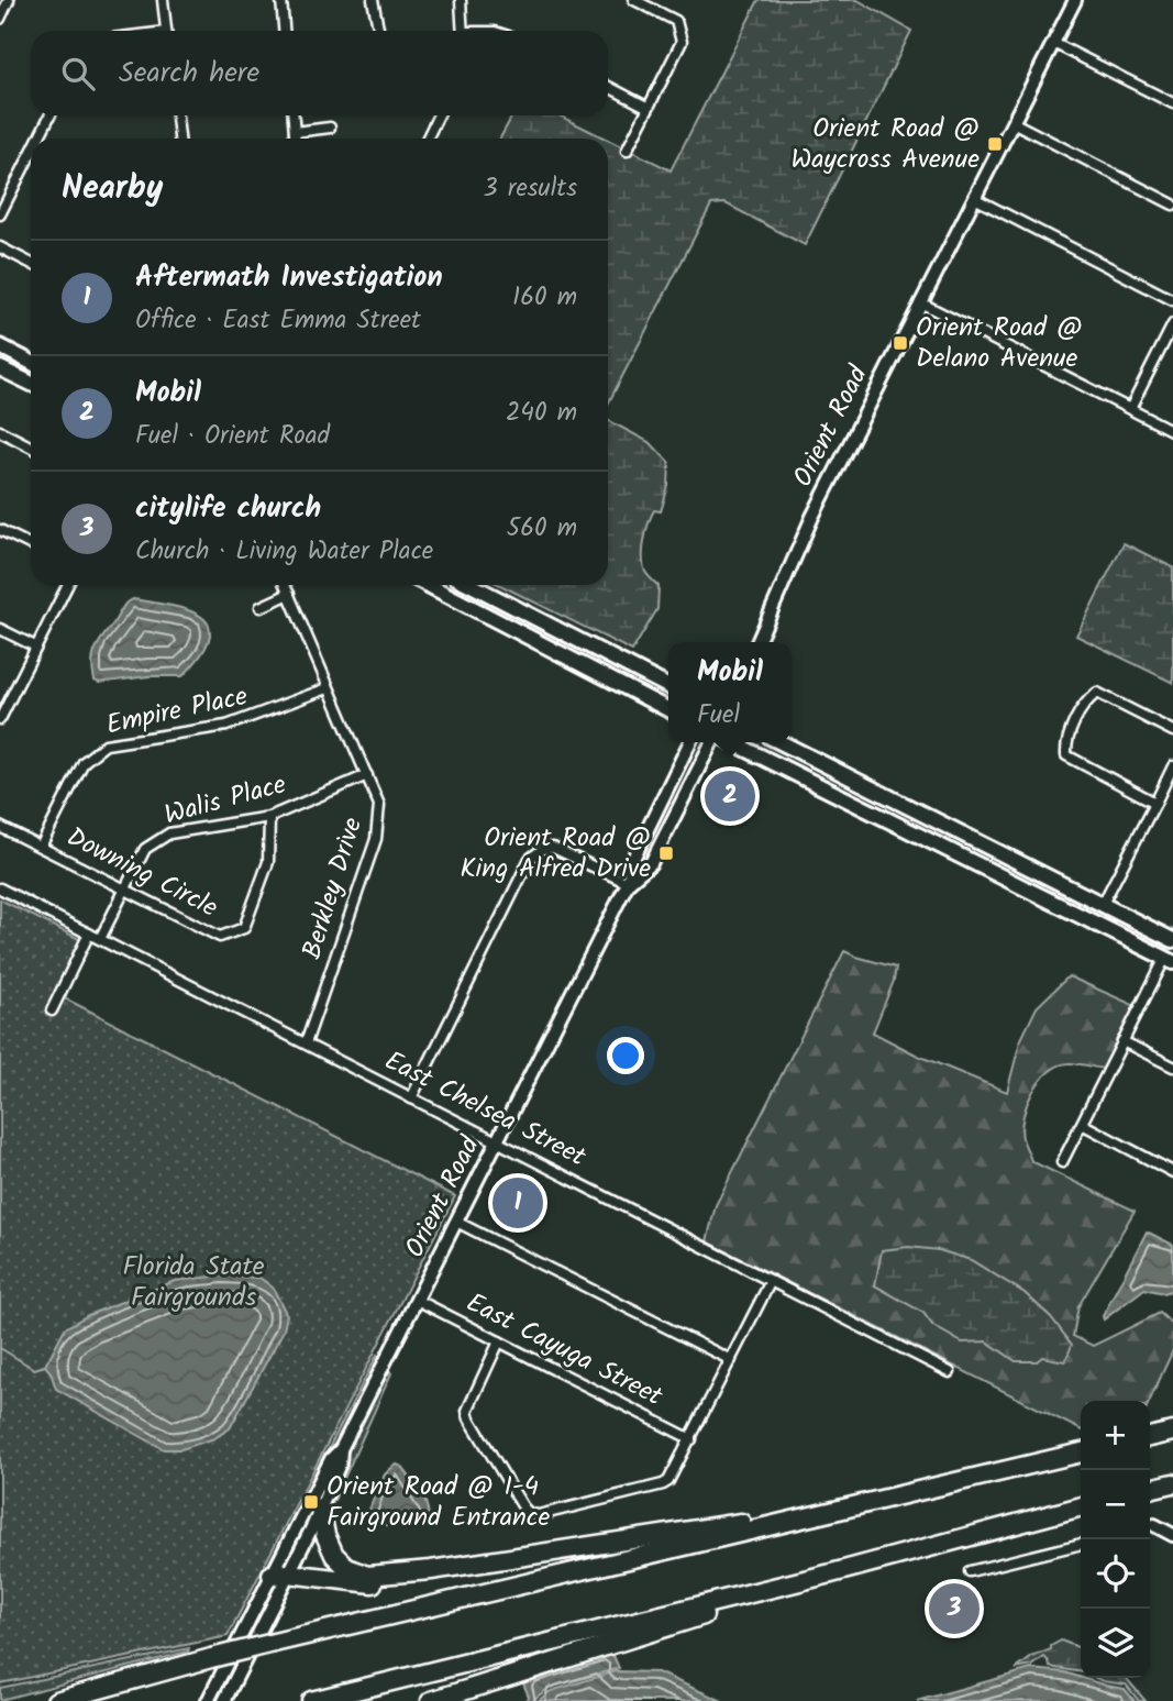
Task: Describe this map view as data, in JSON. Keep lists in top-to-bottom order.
{
  "streets": {
    "street": [
      "Orient Road",
      "Empire Place",
      "Walis Place",
      "Downing Circle",
      "Berkley Drive",
      "East Chelsea Street",
      "East Cayuga Street"
    ]
  },
  "crossings": [
    ["Orient Road", "East Chelsea Street"],
    ["Orient Road", "East Cayuga Street"],
    ["Empire Place", "Downing Circle"],
    ["Empire Place", "Berkley Drive"],
    ["Walis Place", "Downing Circle"],
    ["Walis Place", "Berkley Drive"],
    ["Walis Place", "East Chelsea Street"],
    ["Berkley Drive", "East Chelsea Street"]
  ],
  "parks": ["Florida State Fairgrounds"],
  "places": {
    "transit": [
      "Orient Road @ Waycross Avenue",
      "Orient Road @ Delano Avenue",
      "Orient Road @ King Alfred Drive",
      "Orient Road @ I-4 Fairground Entrance"
    ]
  },
  "page": {
    "search": "Search here",
    "heading": ["Nearby", "3 results"],
    "list": [
      {
        "mark": "1",
        "name": "Aftermath Investigation",
        "note": "Office · East Emma Street",
        "value": "160 m"
      },
      {
        "mark": "2",
        "name": "Mobil",
        "note": "Fuel · Orient Road",
        "value": "240 m"
      },
      {
        "mark": "3",
        "name": "citylife church",
        "note": "Church · Living Water Place",
        "value": "560 m"
      }
    ],
    "popup": ["Mobil", "Fuel"],
    "pins": ["2", "1", "3"],
    "map_buttons": ["+", "−"]
  }
}
